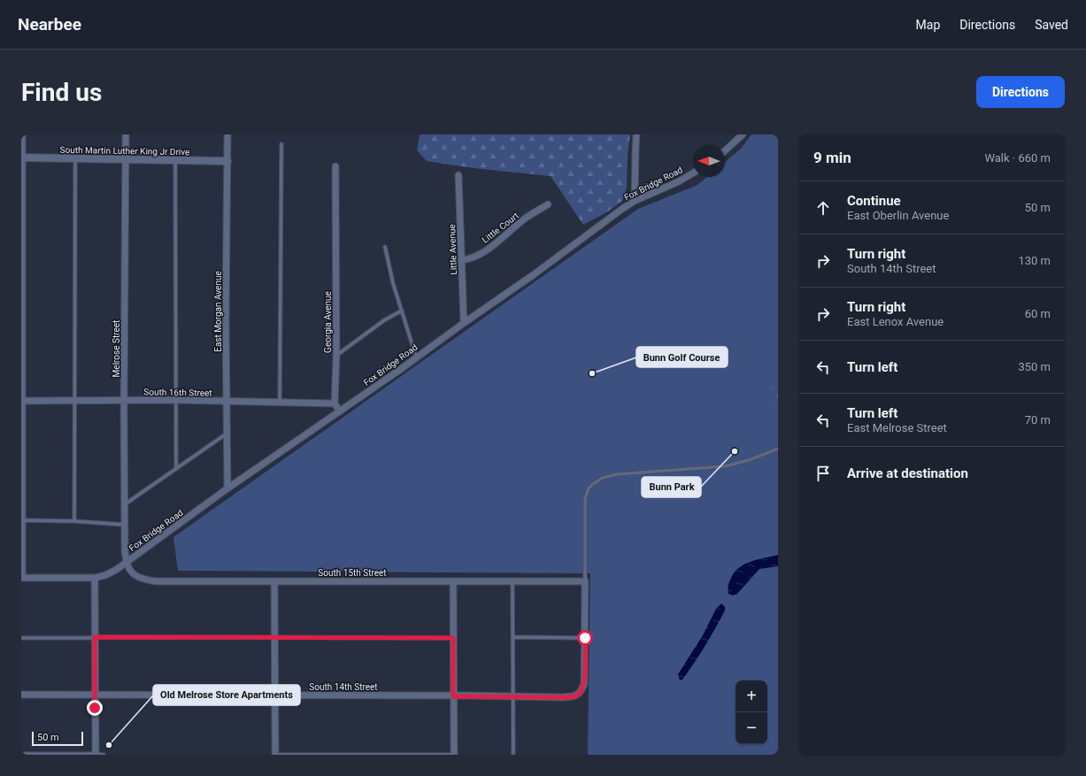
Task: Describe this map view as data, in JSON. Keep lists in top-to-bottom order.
{
  "streets": {
    "street": [
      "South Martin Luther King Jr Drive",
      "Fox Bridge Road",
      "Little Court",
      "Little Avenue",
      "East Morgan Avenue",
      "Georgia Avenue",
      "Melrose Street",
      "South 16th Street",
      "South 15th Street",
      "South 14th Street"
    ]
  },
  "crossings": [
    ["South Martin Luther King Jr Drive", "East Morgan Avenue"],
    ["South Martin Luther King Jr Drive", "Melrose Street"],
    ["Fox Bridge Road", "Little Avenue"],
    ["Fox Bridge Road", "East Morgan Avenue"],
    ["Fox Bridge Road", "Melrose Street"],
    ["Fox Bridge Road", "South 15th Street"],
    ["Little Court", "Little Avenue"],
    ["East Morgan Avenue", "South 16th Street"],
    ["Georgia Avenue", "South 16th Street"],
    ["Melrose Street", "South 16th Street"],
    ["Melrose Street", "South 15th Street"]
  ],
  "places": ["Bunn Golf Course", "Bunn Park", "Old Melrose Store Apartments"],
  "scale_bar": "50 m",
  "north": "left",
  "page": {
    "header": "Nearbee",
    "nav": ["Map", "Directions", "Saved"],
    "buttons": "Directions",
    "title": "Find us",
    "heading": ["9 min", "Walk · 660 m"],
    "list": [
      ["Continue", "East Oberlin Avenue", "50 m"],
      ["Turn right", "South 14th Street", "130 m"],
      ["Turn right", "East Lenox Avenue", "60 m"],
      ["Turn left", "350 m"],
      ["Turn left", "East Melrose Street", "70 m"],
      "Arrive at destination"
    ],
    "map_buttons": ["+", "−"],
    "scale": "50 m"
  }
}
